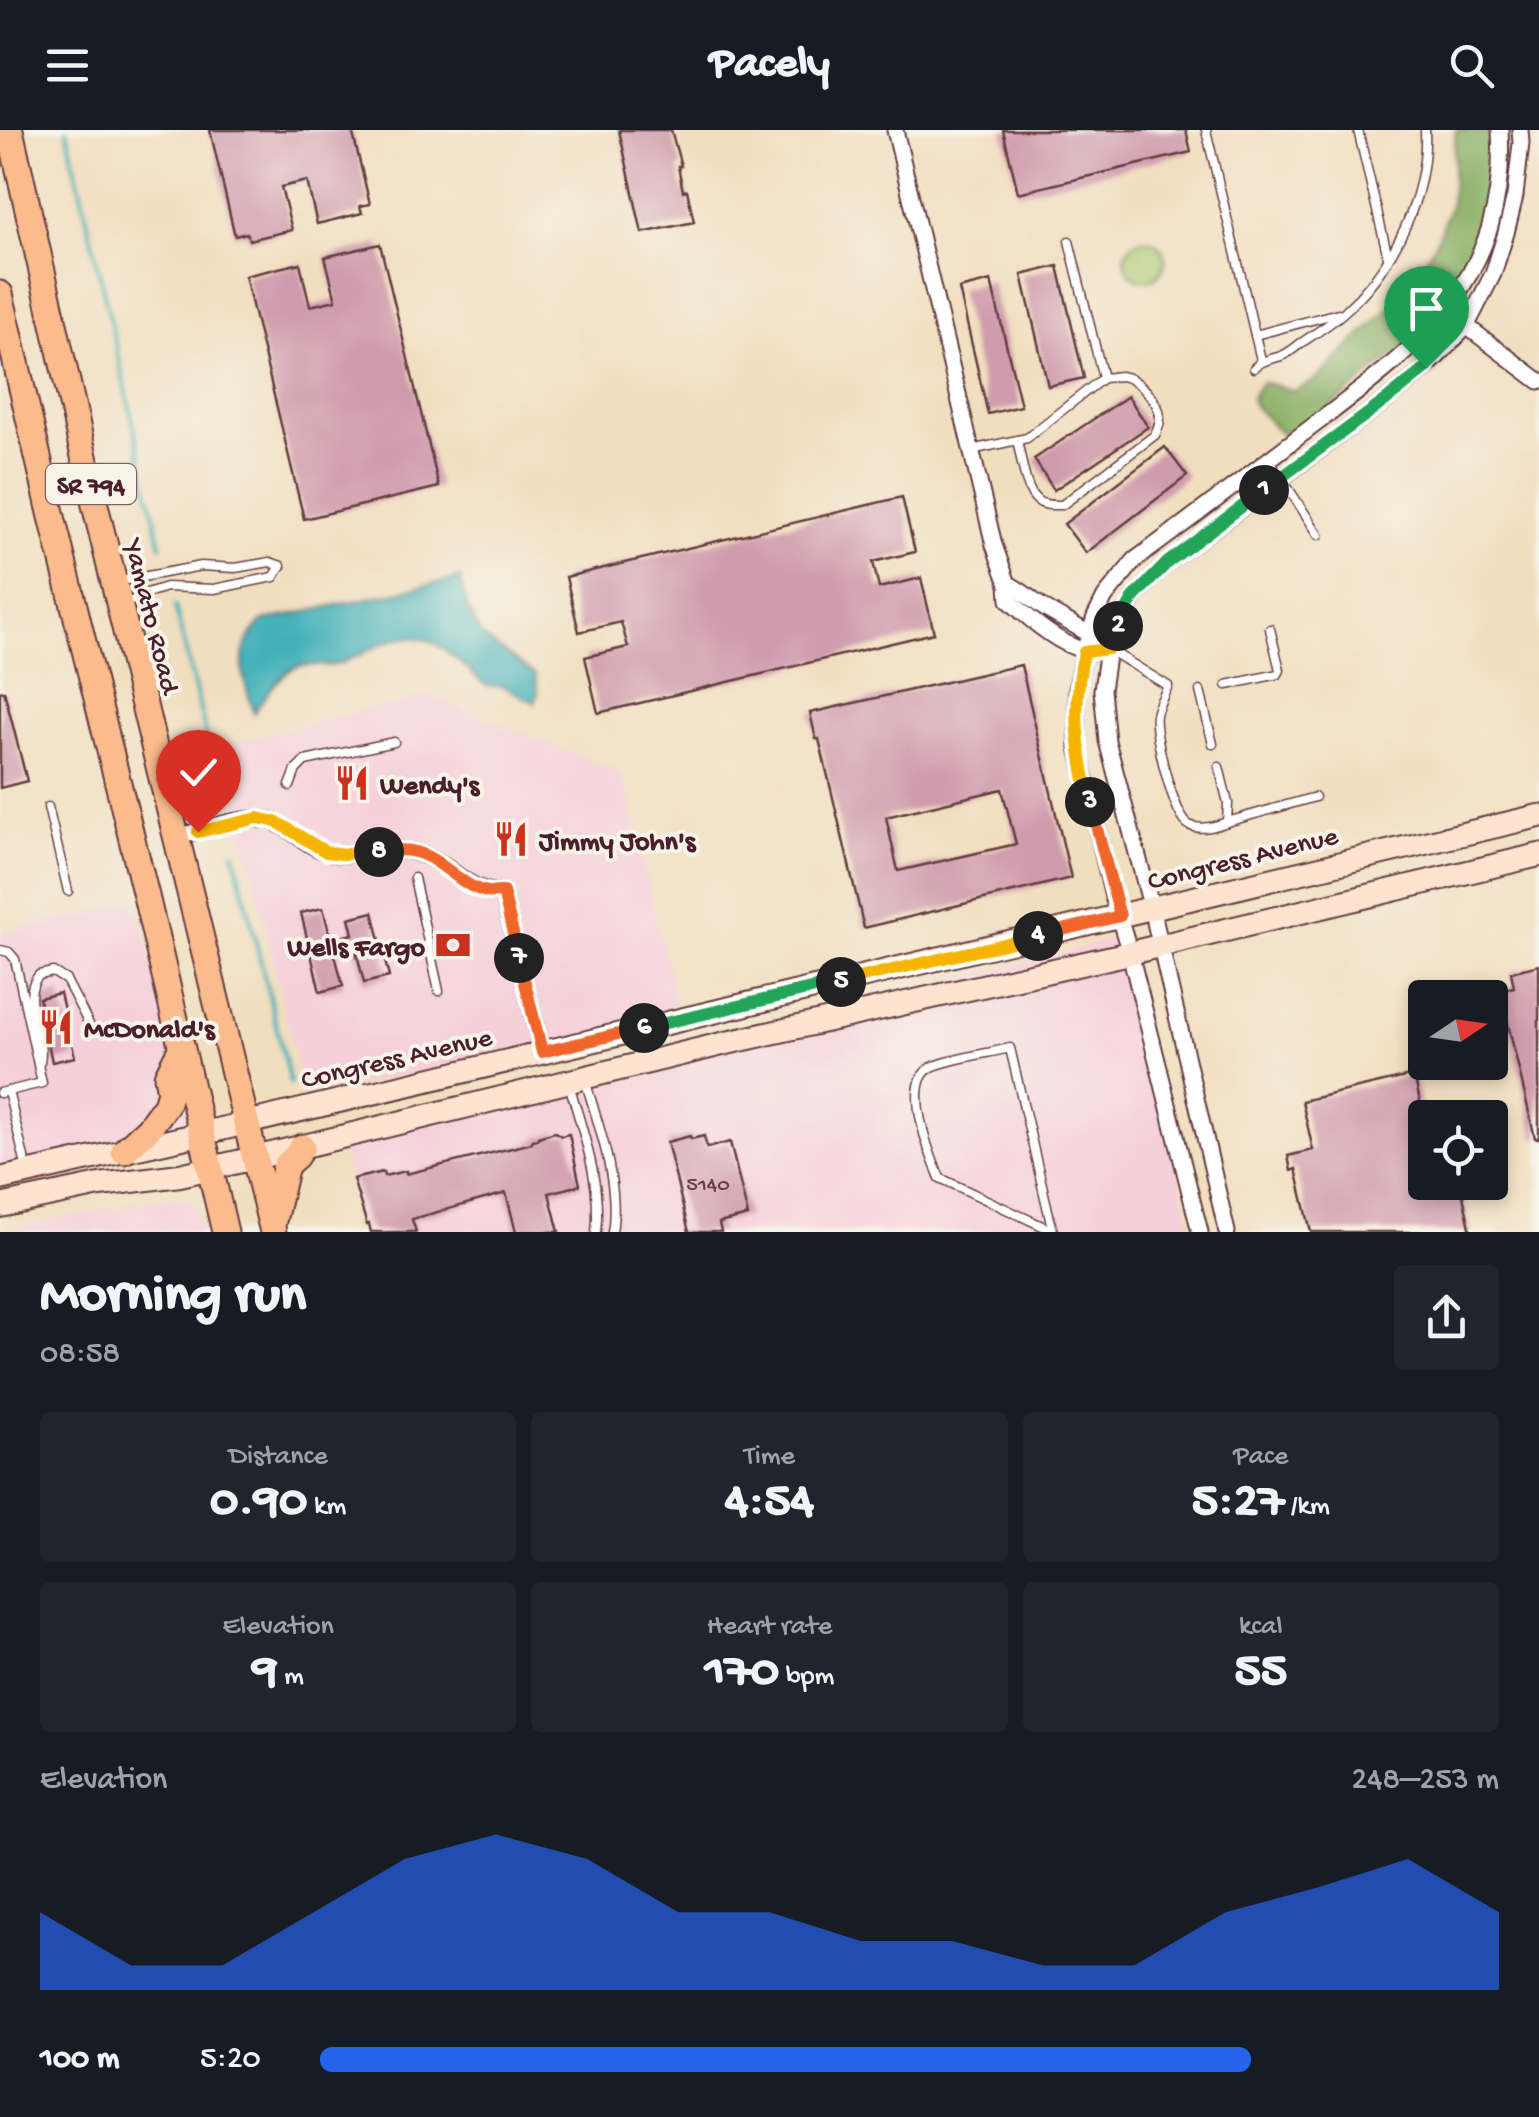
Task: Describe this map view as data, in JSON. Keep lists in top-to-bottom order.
{
  "streets": {
    "main road": ["SR 794", "Yamato Road", "Congress Avenue"]
  },
  "crossings": [
    ["SR 794", "Congress Avenue"],
    ["Yamato Road", "Congress Avenue"]
  ],
  "places": {
    "restaurant": ["Wendy's", "Jimmy John's", "McDonald's"],
    "bank": ["Wells Fargo"]
  },
  "house_numbers": ["5140"],
  "north": "right",
  "page": {
    "header": "Pacely",
    "pins": [
      "1",
      "2",
      "3",
      "8",
      "4",
      "7",
      "5",
      "6"
    ],
    "heading": ["Morning run", "08:58"],
    "stats": [
      ["Distance", "0.90 km"],
      ["Time", "4:54"],
      ["Pace", "5:27 /km"],
      ["Elevation", "9 m"],
      ["Heart rate", "170 bpm"],
      ["kcal", "55"]
    ],
    "chart": ["Elevation", "248–253 m"],
    "list": [
      {
        "name": "100 m",
        "note": "5:20"
      }
    ]
  }
}
